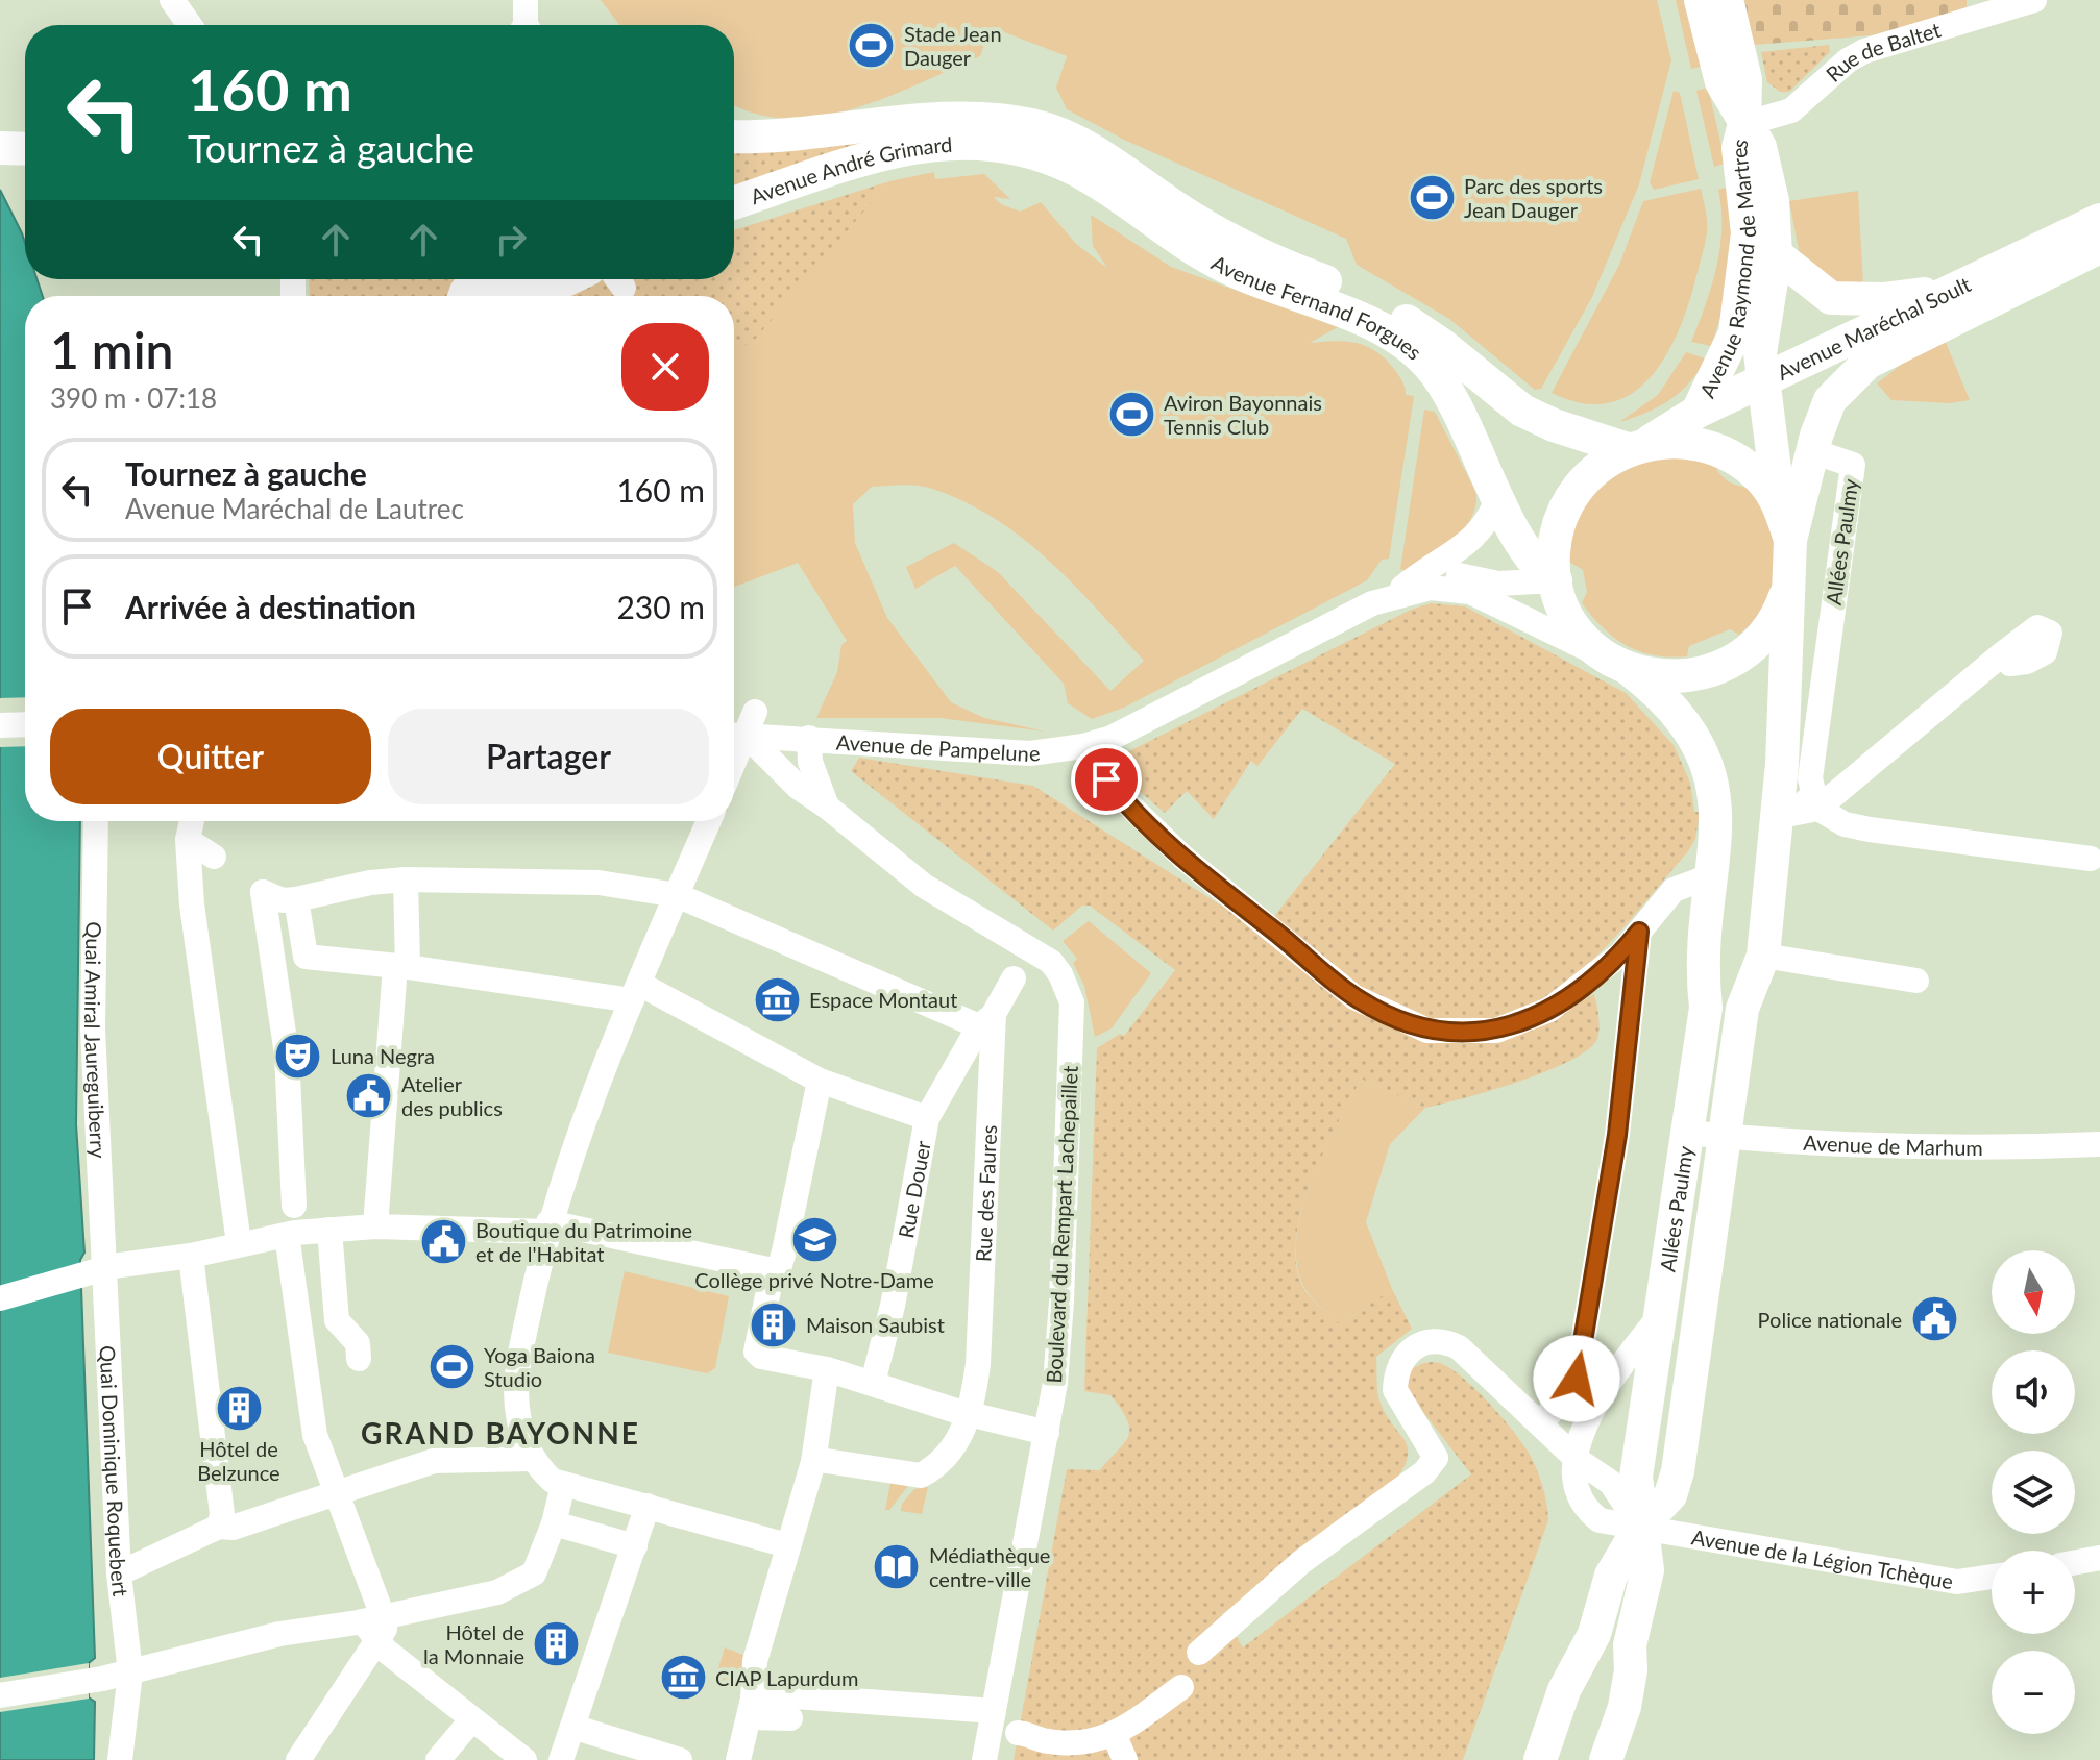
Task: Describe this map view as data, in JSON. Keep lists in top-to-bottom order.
{
  "streets": {
    "main road": [
      "Avenue André Grimard",
      "Avenue Raymond de Martres",
      "Avenue Fernand Forgues",
      "Avenue Maréchal Soult",
      "Allées Paulmy"
    ],
    "street": [
      "Rue de Baltet",
      "Avenue de Pampelune",
      "Quai Amiral Jaureguiberry",
      "Avenue de Marhum",
      "Rue Douer",
      "Rue des Faures",
      "Boulevard du Rempart Lachepaillet",
      "Quai Dominique Roquebert",
      "Avenue de la Légion Tchèque"
    ]
  },
  "crossings": [
    ["Rue de Baltet", "Avenue Raymond de Martres"],
    ["Avenue André Grimard", "Avenue Fernand Forgues"],
    ["Avenue Raymond de Martres", "Avenue Fernand Forgues"],
    ["Avenue Raymond de Martres", "Avenue Maréchal Soult"],
    ["Avenue Raymond de Martres", "Allées Paulmy"],
    ["Avenue Raymond de Martres", "Avenue de Pampelune"],
    ["Avenue Fernand Forgues", "Avenue Maréchal Soult"],
    ["Avenue Fernand Forgues", "Allées Paulmy"],
    ["Avenue Fernand Forgues", "Avenue de Pampelune"],
    ["Avenue Maréchal Soult", "Allées Paulmy"],
    ["Avenue Maréchal Soult", "Avenue de Pampelune"],
    ["Allées Paulmy", "Avenue de Pampelune"],
    ["Allées Paulmy", "Avenue de Marhum"],
    ["Allées Paulmy", "Avenue de la Légion Tchèque"],
    ["Avenue de Pampelune", "Boulevard du Rempart Lachepaillet"],
    ["Quai Amiral Jaureguiberry", "Quai Dominique Roquebert"],
    ["Rue Douer", "Rue des Faures"],
    ["Rue des Faures", "Boulevard du Rempart Lachepaillet"]
  ],
  "districts": ["GRAND BAYONNE"],
  "places": {
    "sports": [
      "Stade Jean Dauger",
      "Parc des sports Jean Dauger",
      "Aviron Bayonnais Tennis Club",
      "Yoga Baiona Studio"
    ],
    "museum": ["Espace Montaut", "CIAP Lapurdum"],
    "theatre": ["Luna Negra"],
    "public building": ["Atelier des publics", "Boutique du Patrimoine et de l'Habitat", "Police nationale"],
    "school or university": ["Collège privé Notre-Dame"],
    "building": ["Maison Saubist", "Hôtel de Belzunce", "Hôtel de la Monnaie"],
    "library": ["Médiathèque centre-ville"]
  },
  "north": "bottom",
  "page": {
    "turn": ["160 m", "Tournez à gauche"],
    "heading": ["1 min", "390 m · 07:18"],
    "list": [
      {
        "name": "Tournez à gauche",
        "note": "Avenue Maréchal de Lautrec",
        "value": "160 m"
      },
      {
        "name": "Arrivée à destination",
        "value": "230 m"
      }
    ],
    "buttons": ["Quitter", "Partager"],
    "map_buttons": ["+", "−"]
  }
}
